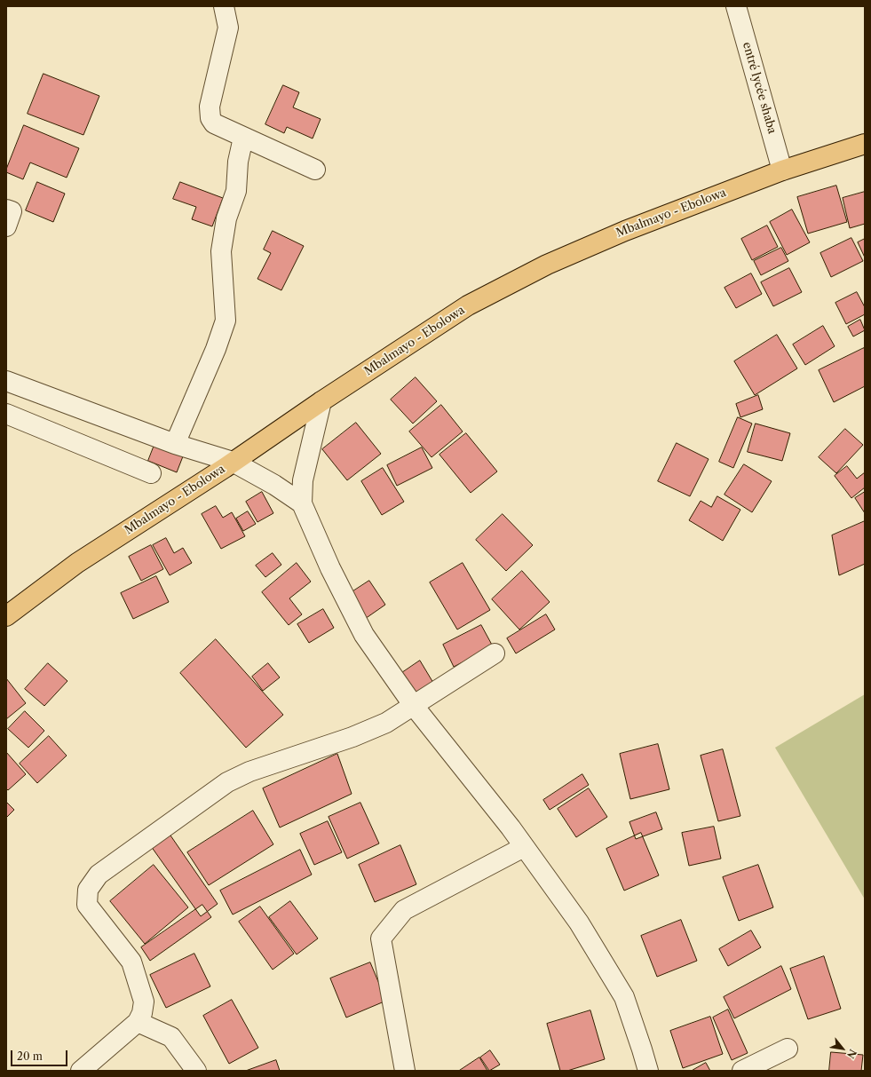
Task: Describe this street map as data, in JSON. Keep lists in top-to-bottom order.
{
  "streets": {
    "highway": ["Mbalmayo - Ebolowa"],
    "street": ["entré lycée shaba"]
  },
  "crossings": [
    ["entré lycée shaba", "Mbalmayo - Ebolowa"]
  ],
  "scale_bar": "20 m",
  "north": "bottom right"
}
